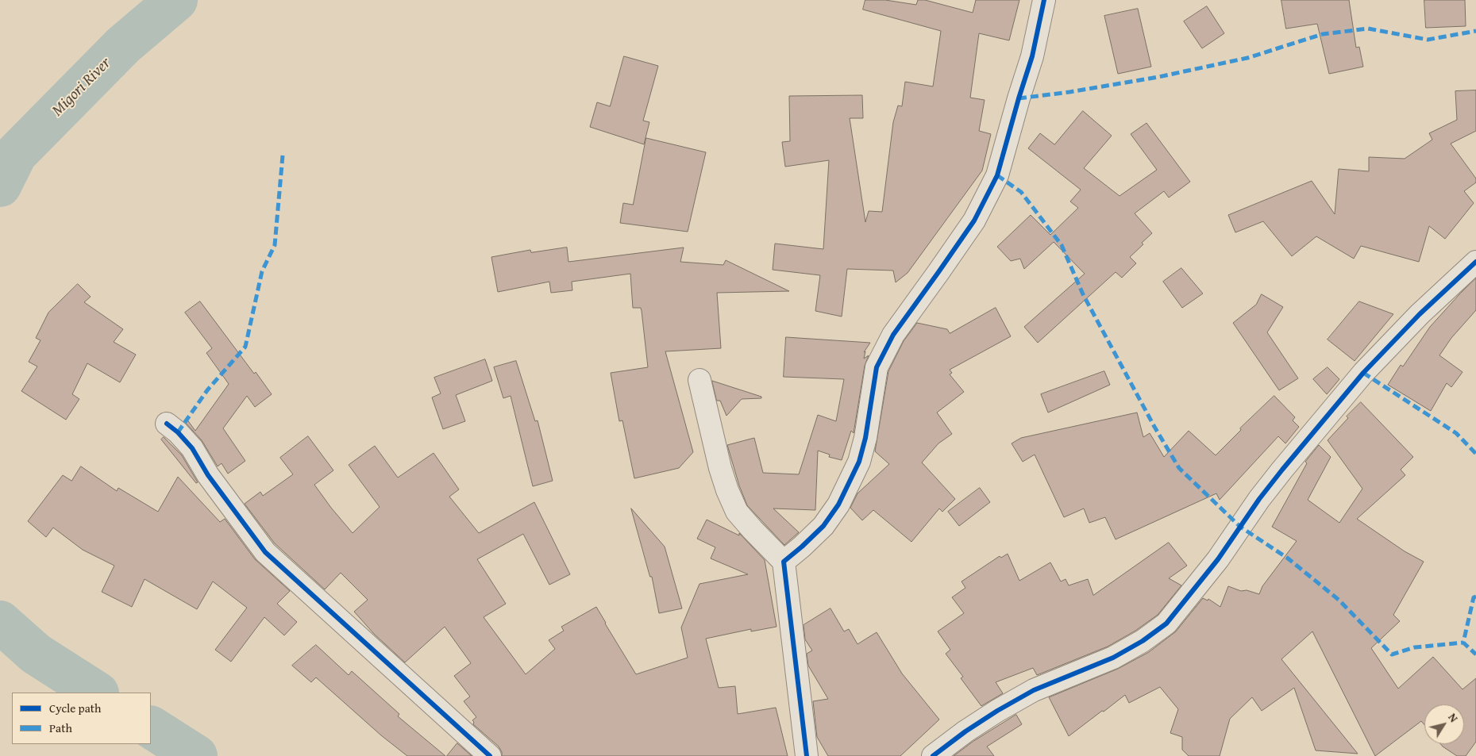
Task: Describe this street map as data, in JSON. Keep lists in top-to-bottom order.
{
  "water": ["Migori River"],
  "legend": ["Cycle path", "Path"],
  "north": "top right"
}
